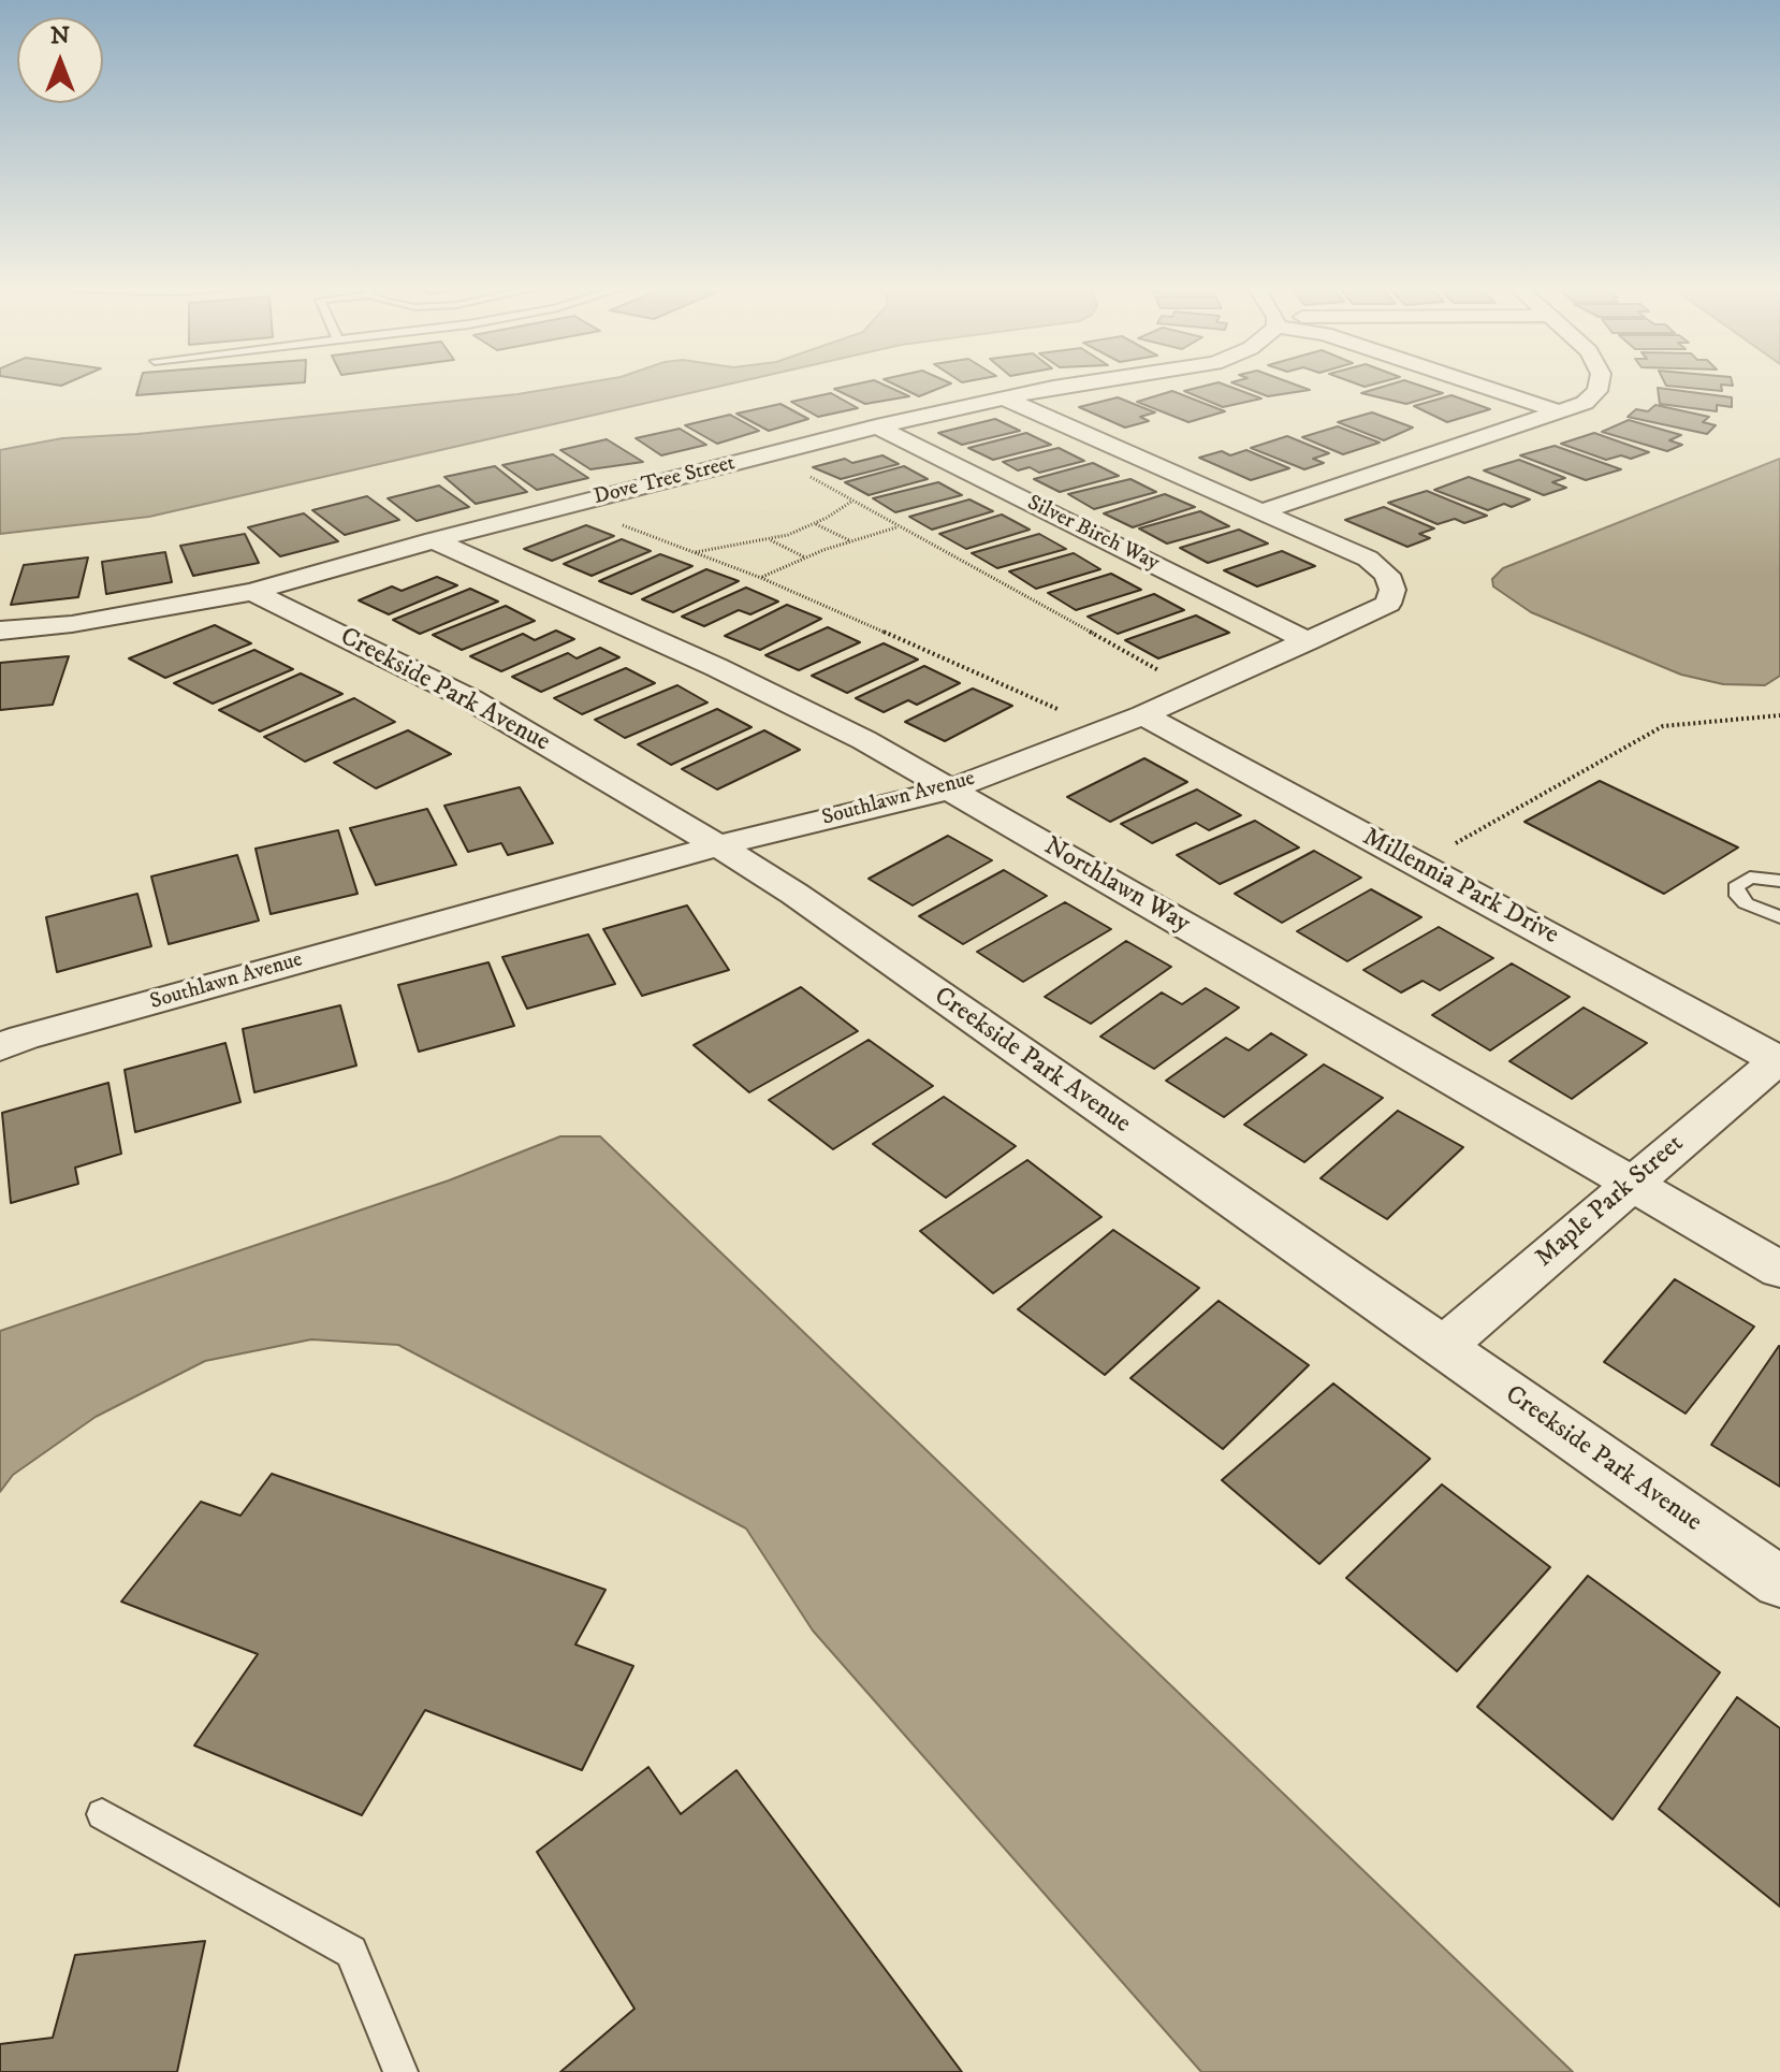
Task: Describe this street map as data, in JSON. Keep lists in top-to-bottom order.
{
  "streets": {
    "street": [
      "Dove Tree Street",
      "Silver Birch Way",
      "Creekside Park Avenue",
      "Southlawn Avenue",
      "Northlawn Way",
      "Millennia Park Drive",
      "Maple Park Street"
    ]
  },
  "crossings": [
    ["Dove Tree Street", "Silver Birch Way"],
    ["Dove Tree Street", "Creekside Park Avenue"],
    ["Dove Tree Street", "Southlawn Avenue"],
    ["Dove Tree Street", "Northlawn Way"],
    ["Silver Birch Way", "Southlawn Avenue"],
    ["Creekside Park Avenue", "Southlawn Avenue"],
    ["Creekside Park Avenue", "Maple Park Street"],
    ["Southlawn Avenue", "Northlawn Way"],
    ["Southlawn Avenue", "Millennia Park Drive"],
    ["Northlawn Way", "Maple Park Street"],
    ["Millennia Park Drive", "Maple Park Street"]
  ],
  "north": "top"
}
